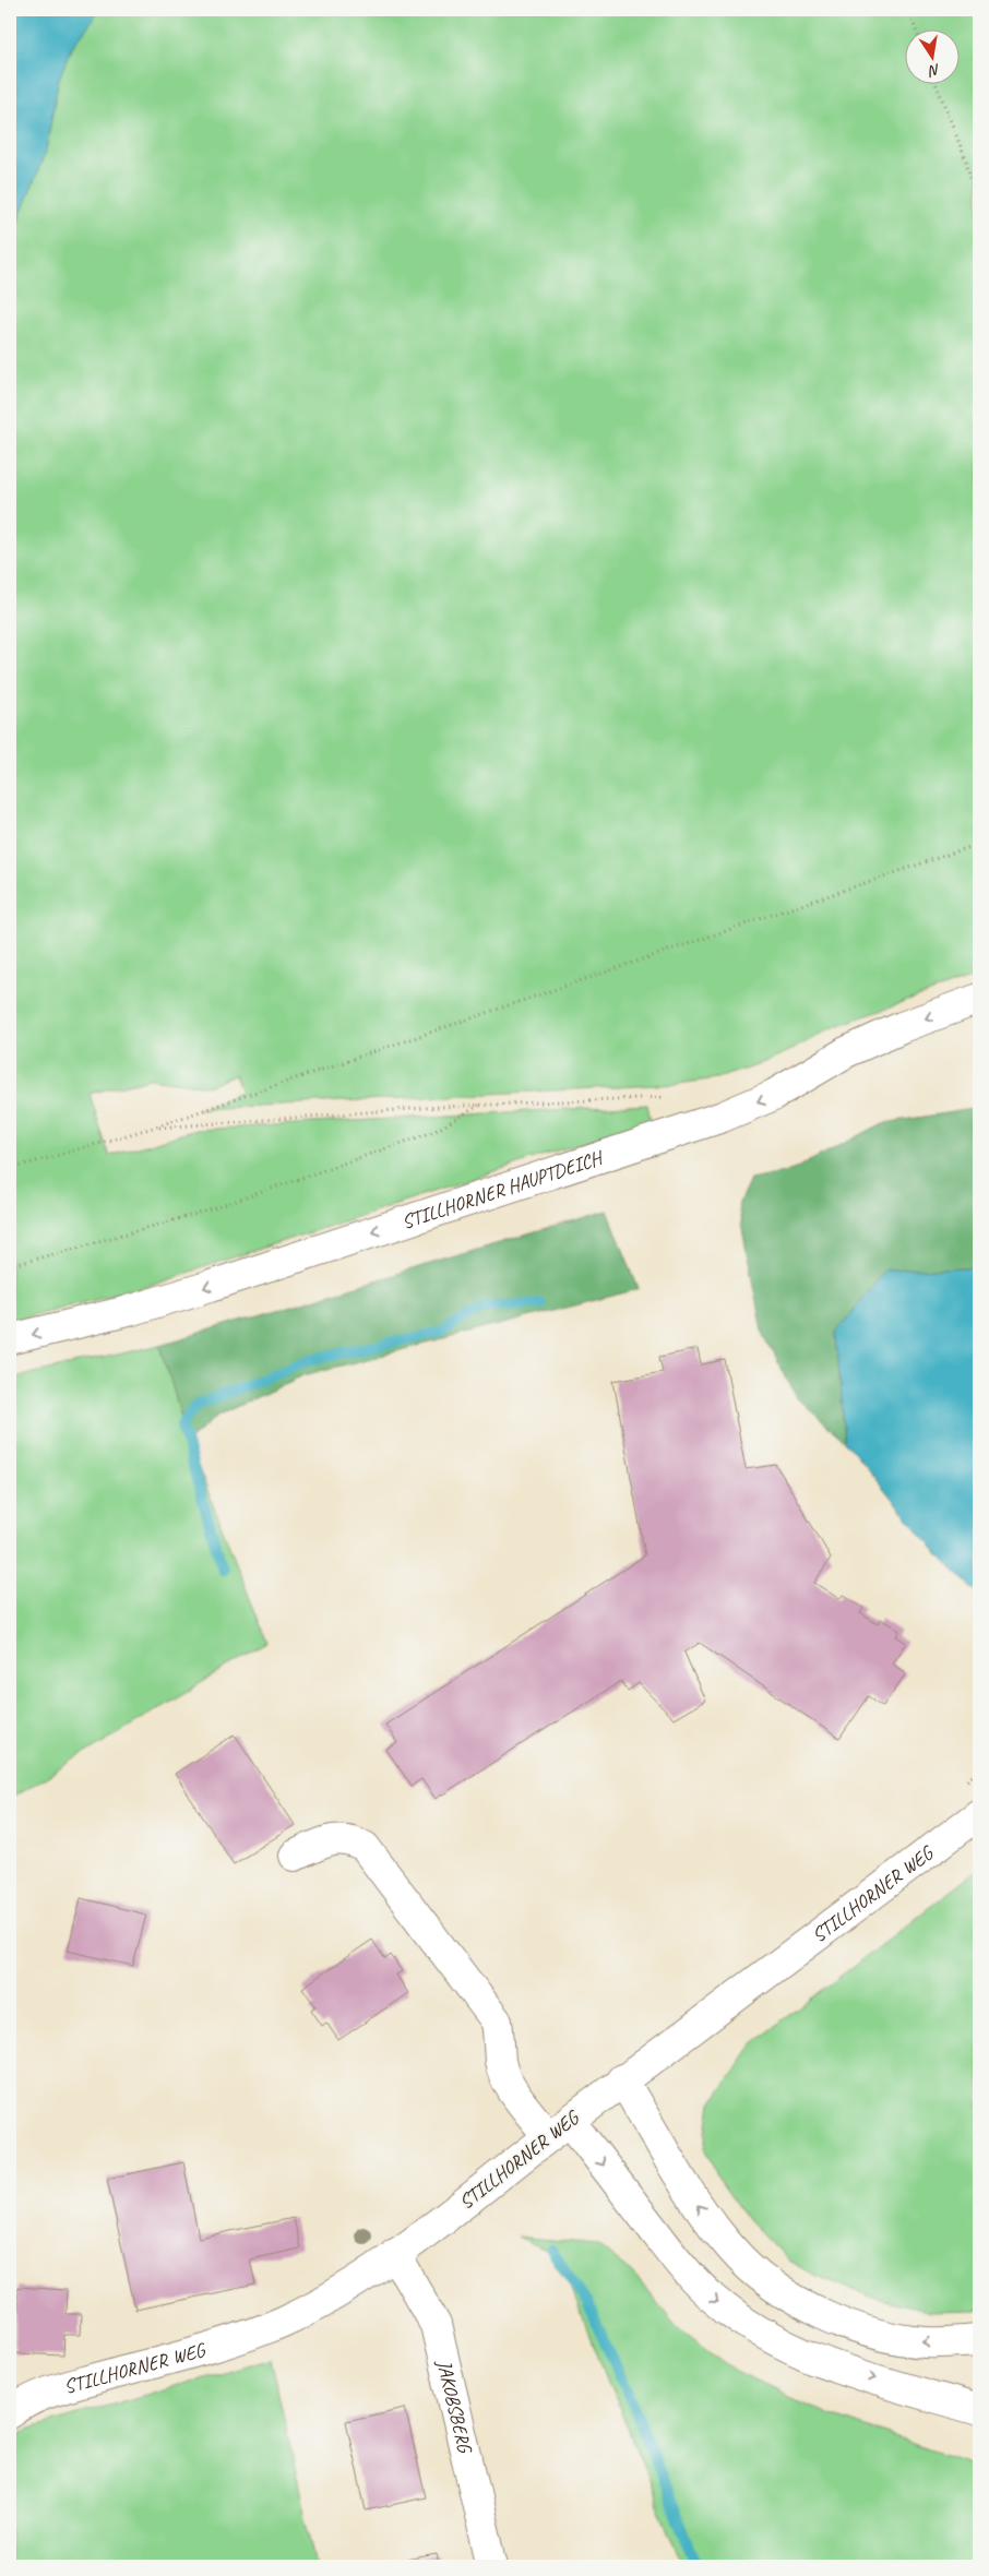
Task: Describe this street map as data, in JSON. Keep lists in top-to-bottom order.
{
  "streets": {
    "main road": ["STILLHORNER HAUPTDEICH", "STILLHORNER WEG", "JAKOBSBERG"]
  },
  "crossings": [
    ["STILLHORNER WEG", "JAKOBSBERG"]
  ],
  "one_way": ["STILLHORNER HAUPTDEICH"],
  "north": "bottom"
}
